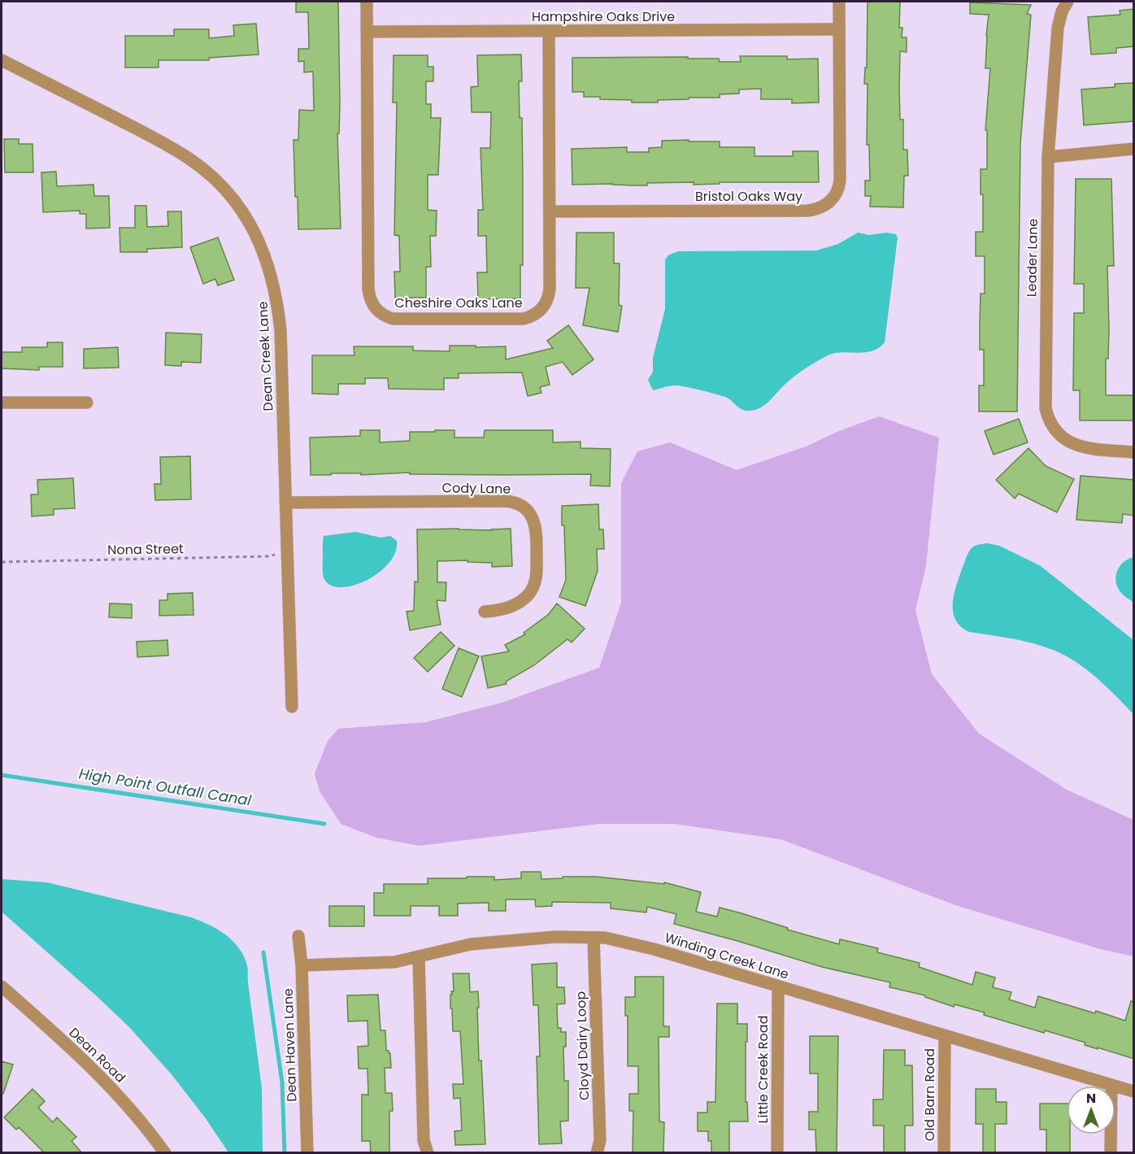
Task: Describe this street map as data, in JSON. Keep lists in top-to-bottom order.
{
  "streets": {
    "street": [
      "Hampshire Oaks Drive",
      "Bristol Oaks Way",
      "Leader Lane",
      "Cheshire Oaks Lane",
      "Dean Creek Lane",
      "Cody Lane",
      "Winding Creek Lane",
      "Dean Haven Lane",
      "Cloyd Dairy Loop",
      "Dean Road",
      "Little Creek Road",
      "Old Barn Road"
    ],
    "path": ["Nona Street"]
  },
  "crossings": [
    ["Hampshire Oaks Drive", "Bristol Oaks Way"],
    ["Hampshire Oaks Drive", "Cheshire Oaks Lane"],
    ["Bristol Oaks Way", "Cheshire Oaks Lane"],
    ["Dean Creek Lane", "Cody Lane"],
    ["Dean Creek Lane", "Nona Street"],
    ["Winding Creek Lane", "Dean Haven Lane"],
    ["Winding Creek Lane", "Cloyd Dairy Loop"],
    ["Winding Creek Lane", "Little Creek Road"],
    ["Winding Creek Lane", "Old Barn Road"]
  ],
  "water": ["High Point Outfall Canal"],
  "north": "top"
}
